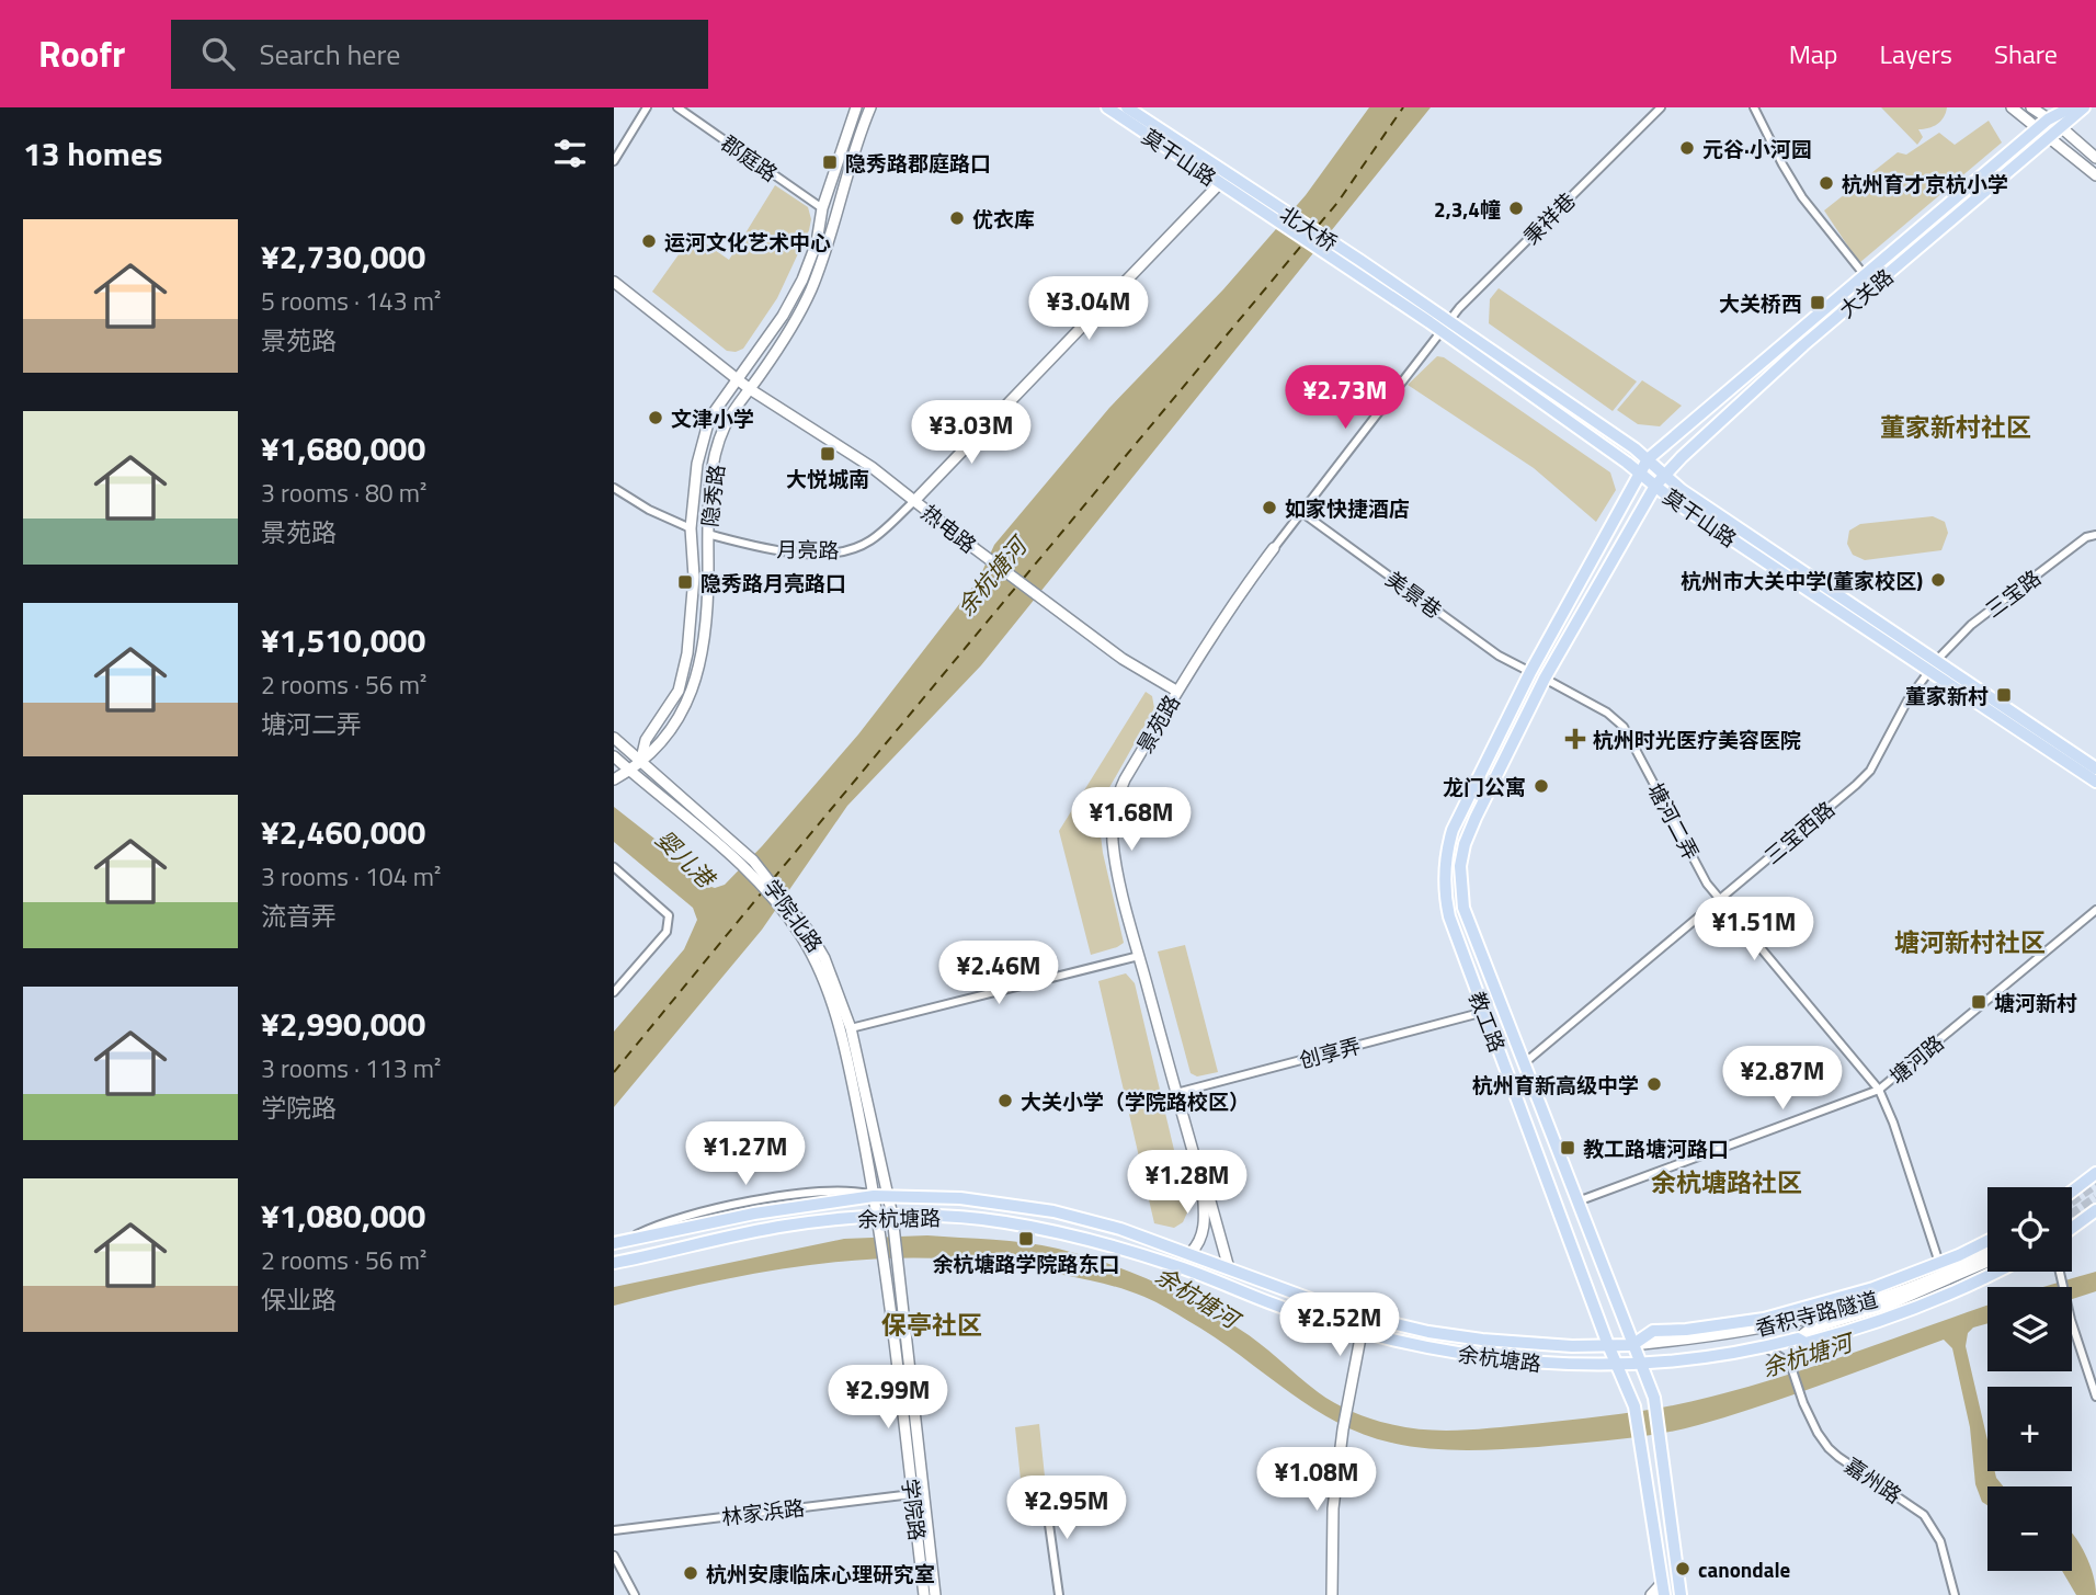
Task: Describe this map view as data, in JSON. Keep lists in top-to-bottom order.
{
  "streets": {
    "main road": [
      "莫干山路",
      "北大桥",
      "大关路",
      "隐秀路",
      "热电路",
      "月亮路",
      "景苑路",
      "学院北路",
      "教工路",
      "余杭塘路",
      "香积寺路隧道",
      "学院路"
    ],
    "street": [
      "郡庭路",
      "秉祥巷",
      "三宝路",
      "美景巷",
      "塘河二弄",
      "三宝西路",
      "创享弄",
      "塘河路",
      "嘉州路",
      "林家浜路"
    ]
  },
  "crossings": [
    ["莫干山路", "秉祥巷"],
    ["莫干山路", "北大桥"],
    ["莫干山路", "大关路"],
    ["莫干山路", "月亮路"],
    ["莫干山路", "三宝路"],
    ["莫干山路", "景苑路"],
    ["莫干山路", "三宝西路"],
    ["莫干山路", "教工路"],
    ["郡庭路", "隐秀路"],
    ["秉祥巷", "景苑路"],
    ["大关路", "教工路"],
    ["隐秀路", "热电路"],
    ["隐秀路", "月亮路"],
    ["隐秀路", "学院北路"],
    ["热电路", "月亮路"],
    ["热电路", "景苑路"],
    ["三宝路", "三宝西路"],
    ["美景巷", "景苑路"],
    ["美景巷", "教工路"],
    ["景苑路", "创享弄"],
    ["景苑路", "余杭塘路"],
    ["塘河二弄", "三宝西路"],
    ["塘河二弄", "教工路"],
    ["塘河二弄", "塘河路"],
    ["塘河二弄", "余杭塘路"],
    ["三宝西路", "教工路"],
    ["学院北路", "余杭塘路"],
    ["学院北路", "学院路"],
    ["教工路", "创享弄"],
    ["教工路", "塘河路"],
    ["教工路", "余杭塘路"],
    ["教工路", "香积寺路隧道"],
    ["余杭塘路", "香积寺路隧道"],
    ["余杭塘路", "学院路"],
    ["学院路", "林家浜路"]
  ],
  "districts": [
    "董家新村社区",
    "塘河新村社区",
    "余杭塘路社区",
    "保亭社区"
  ],
  "water": ["余杭塘河", "婴儿港"],
  "places": {
    "other": [
      "元谷·小河园",
      "杭州育才京杭小学",
      "2,3,4幢",
      "优衣库",
      "运河文化艺术中心",
      "文津小学",
      "如家快捷酒店",
      "杭州市大关中学(董家校区)",
      "龙门公寓",
      "杭州育新高级中学",
      "大关小学（学院路校区）",
      "canondale",
      "杭州安康临床心理研究室"
    ],
    "transit": [
      "隐秀路郡庭路口",
      "大关桥西",
      "大悦城南",
      "隐秀路月亮路口",
      "董家新村",
      "塘河新村",
      "教工路塘河路口",
      "余杭塘路学院路东口"
    ],
    "health": ["杭州时光医疗美容医院"]
  },
  "page": {
    "header": "Roofr",
    "search": "Search here",
    "nav": ["Map", "Layers", "Share"],
    "heading": "13 homes",
    "list": [
      {
        "name": "¥2,730,000",
        "note": "5 rooms · 143 m² · 景苑路"
      },
      {
        "name": "¥1,680,000",
        "note": "3 rooms · 80 m² · 景苑路"
      },
      {
        "name": "¥1,510,000",
        "note": "2 rooms · 56 m² · 塘河二弄"
      },
      {
        "name": "¥2,460,000",
        "note": "3 rooms · 104 m² · 流音弄"
      },
      {
        "name": "¥2,990,000",
        "note": "3 rooms · 113 m² · 学院路"
      },
      {
        "name": "¥1,080,000",
        "note": "2 rooms · 56 m² · 保业路"
      }
    ],
    "price": [
      "¥3.04M",
      "¥2.73M",
      "¥3.03M",
      "¥1.68M",
      "¥1.51M",
      "¥2.46M",
      "¥2.87M",
      "¥1.27M",
      "¥1.28M",
      "¥2.52M",
      "¥2.99M",
      "¥1.08M",
      "¥2.95M"
    ],
    "map_buttons": ["+", "−"]
  }
}
